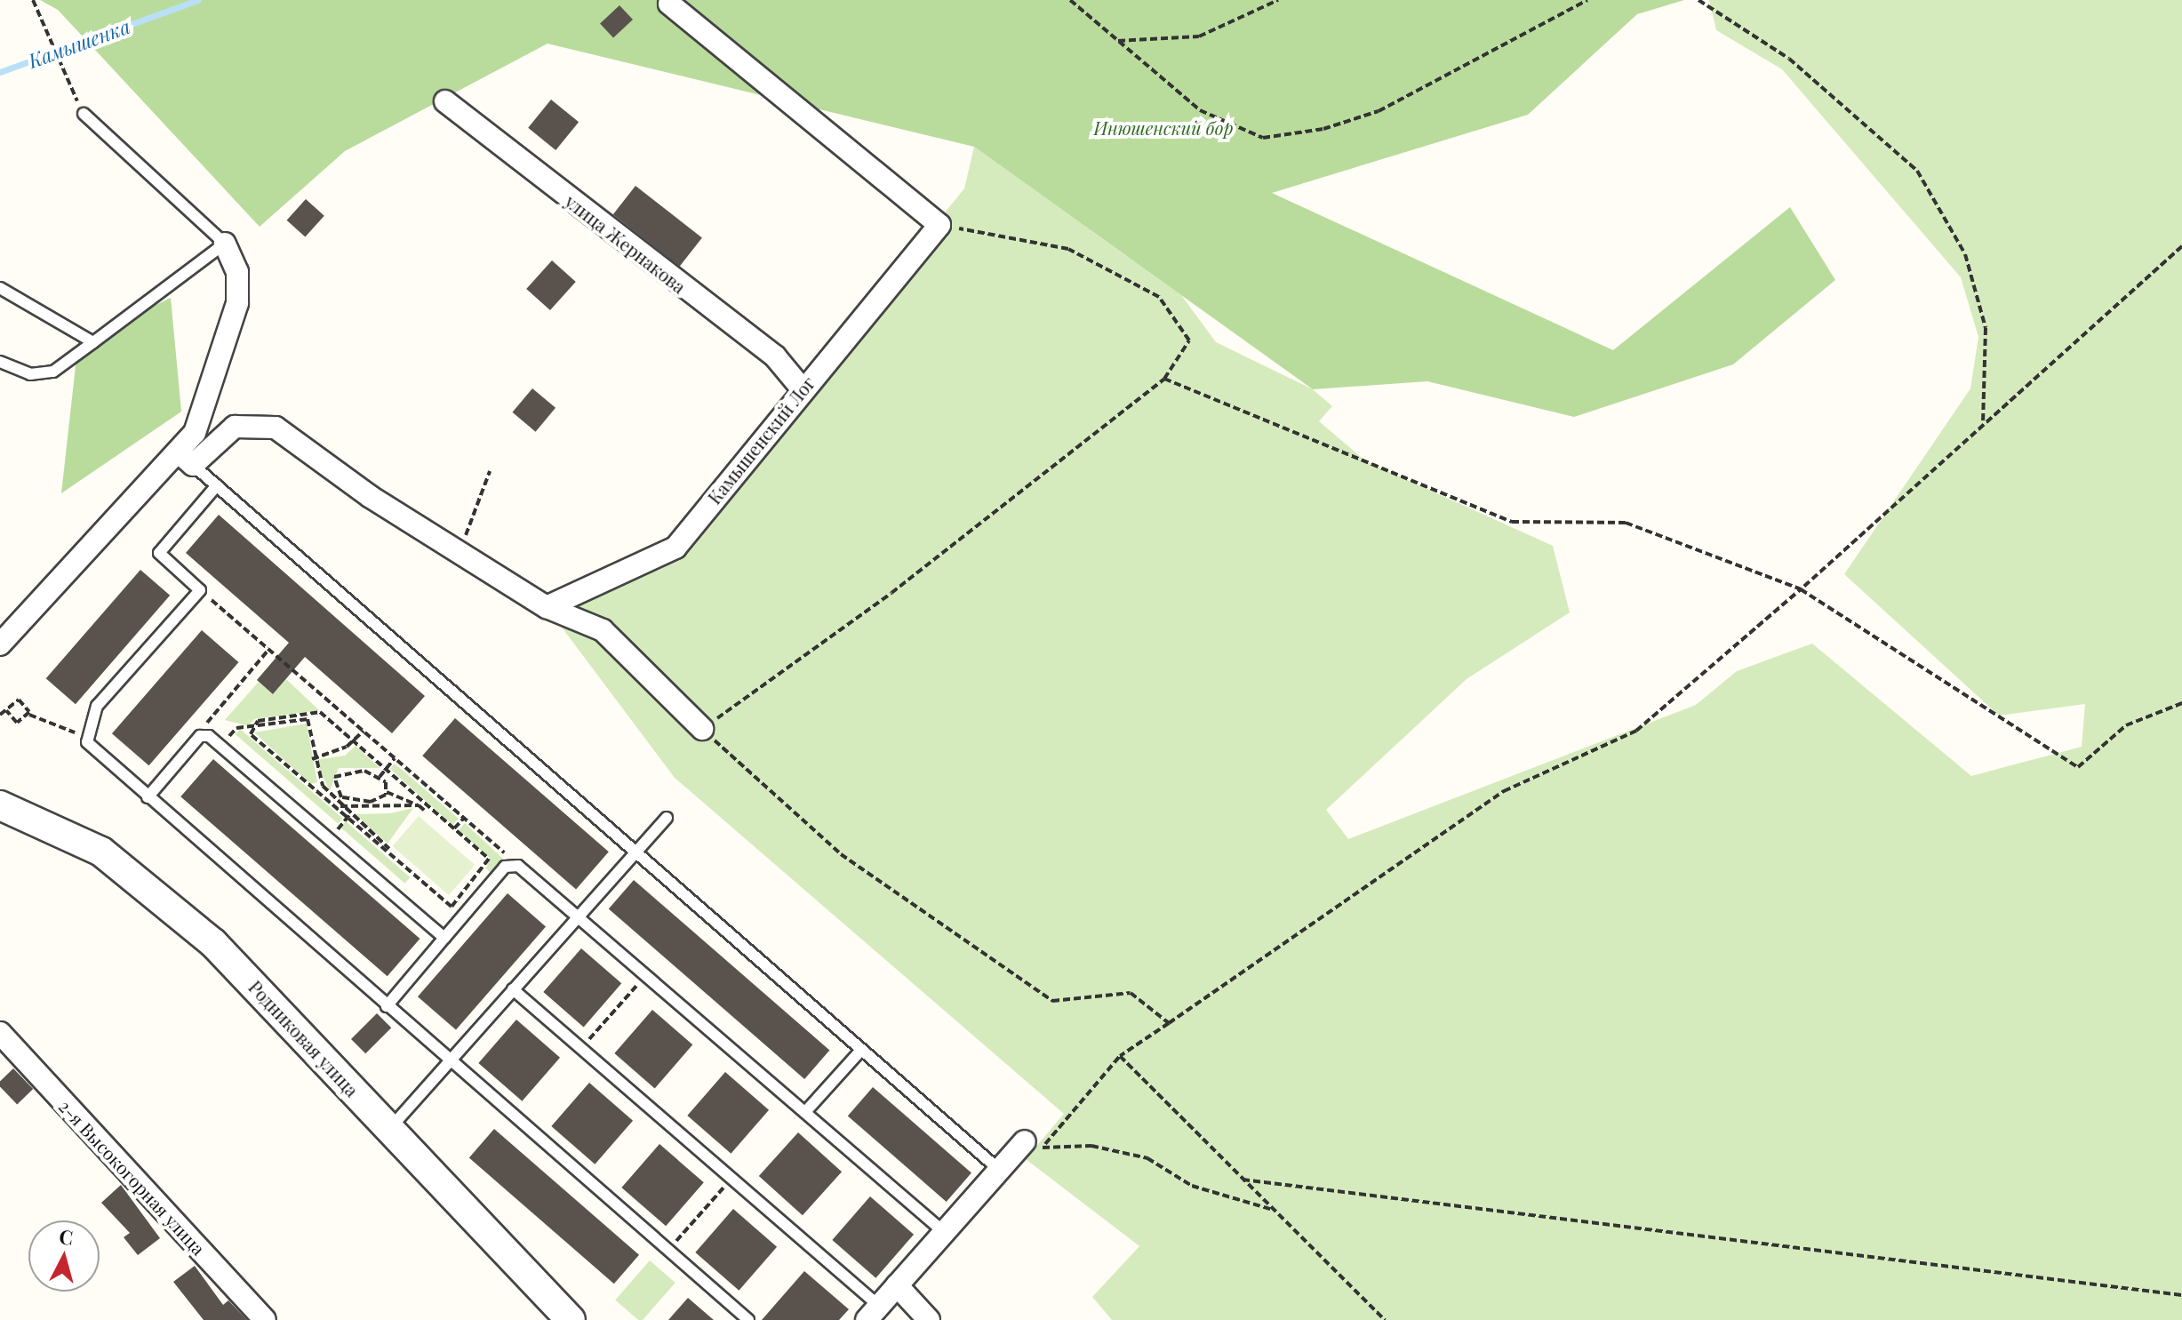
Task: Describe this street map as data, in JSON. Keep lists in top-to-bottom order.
{
  "streets": {
    "street": [
      "улица Жернакова",
      "Камышенский Лог",
      "Родниковая улица",
      "2-я Высокогорная улица"
    ]
  },
  "crossings": [
    ["улица Жернакова", "Камышенский Лог"]
  ],
  "water": ["Камышенка"],
  "parks": ["Инюшенский бор"],
  "north": "top"
}
